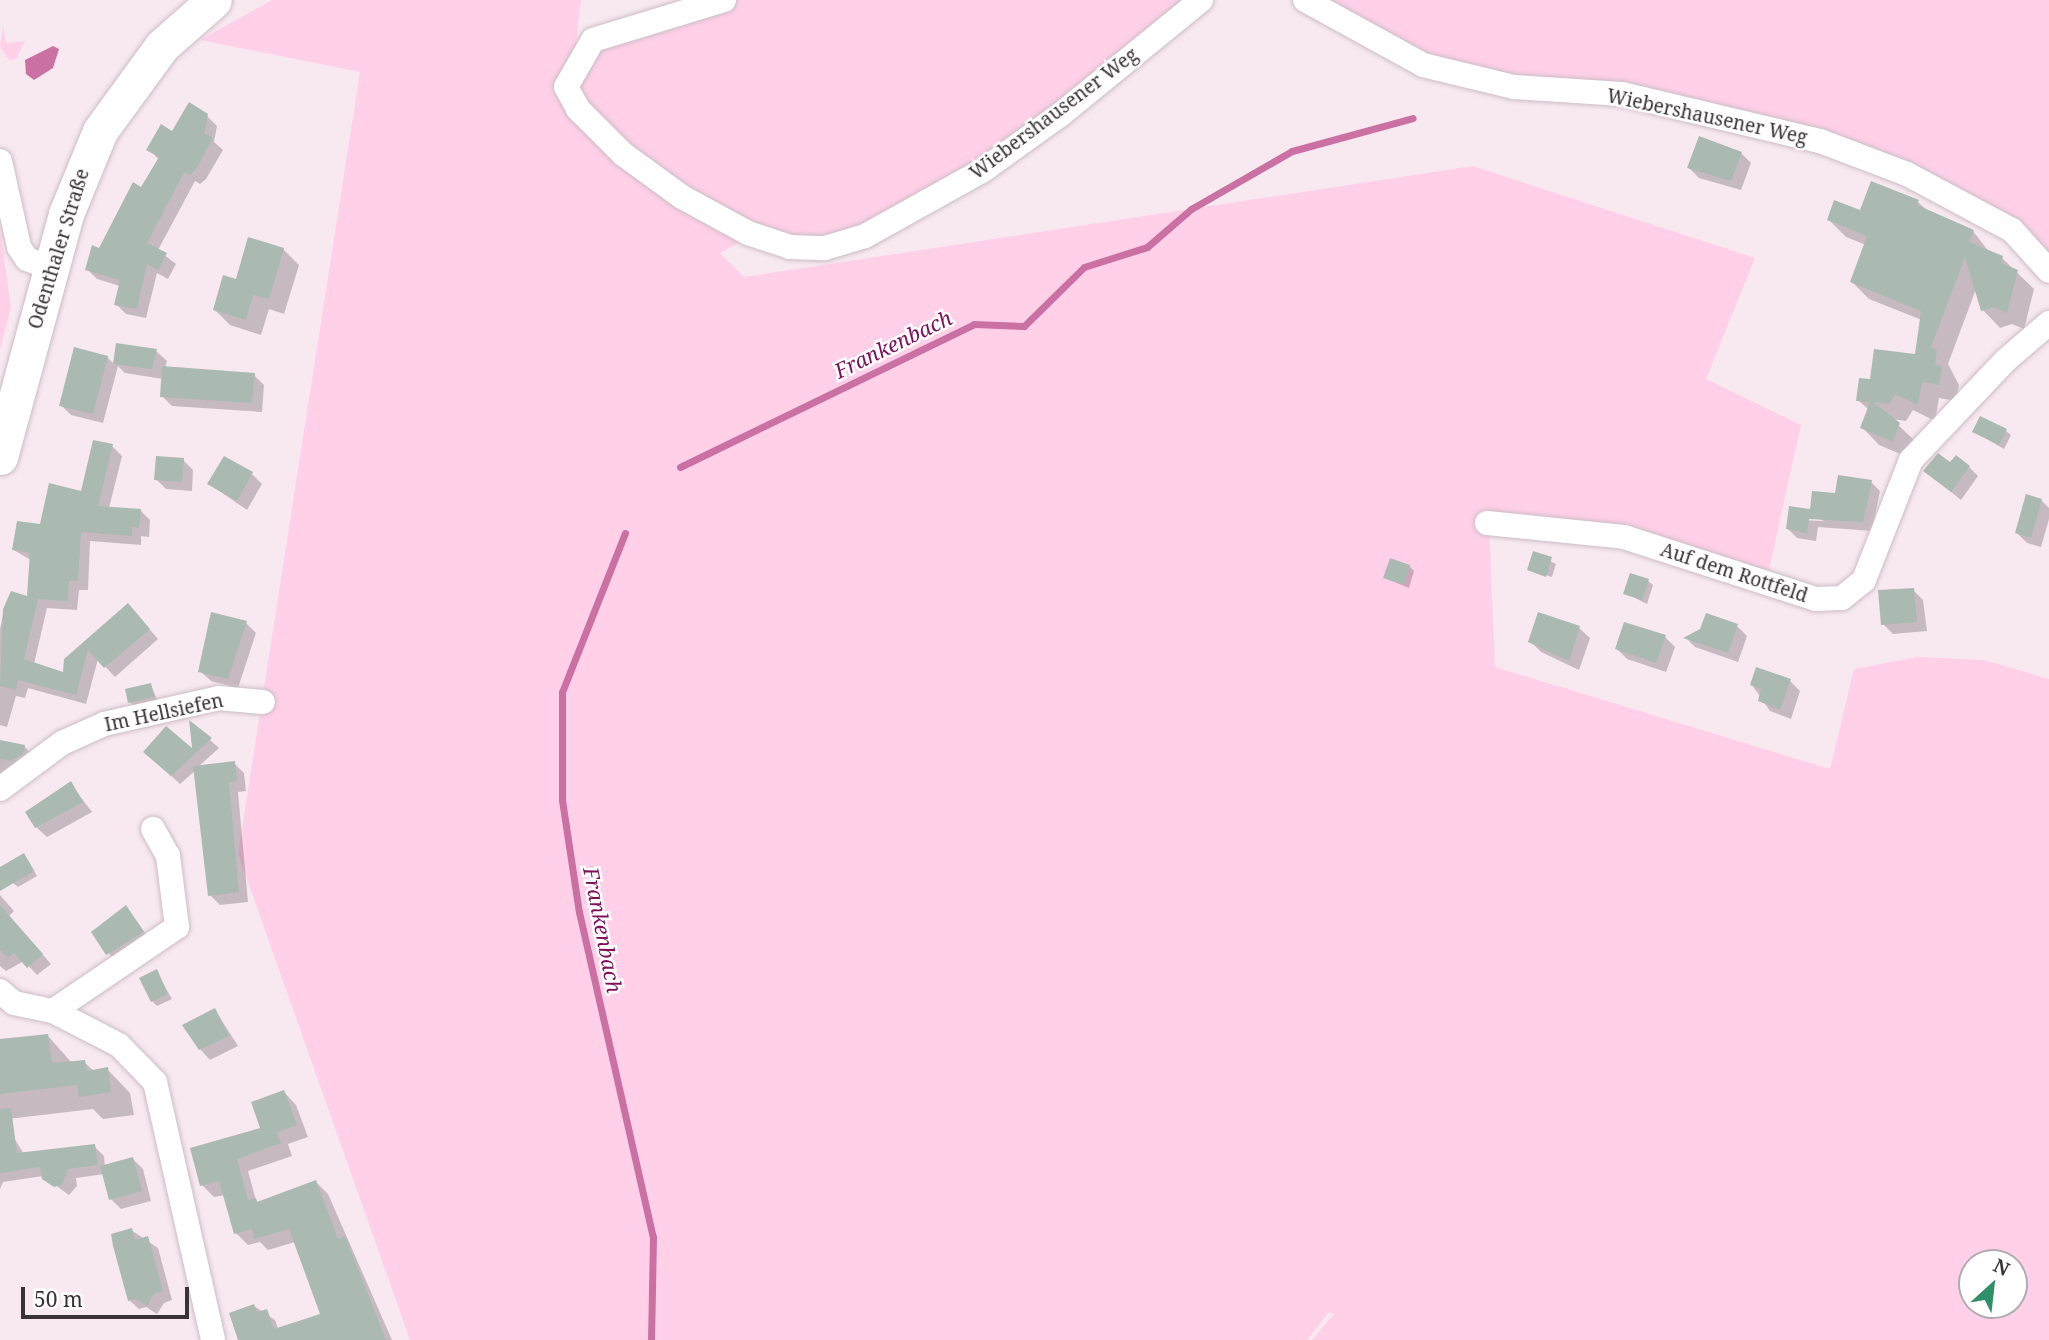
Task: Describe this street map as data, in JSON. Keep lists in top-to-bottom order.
{
  "streets": {
    "main road": ["Odenthaler Straße"],
    "street": ["Wiebershausener Weg", "Auf dem Rottfeld", "Im Hellsiefen"]
  },
  "water": ["Frankenbach"],
  "scale_bar": "50 m",
  "north": "top right"
}
